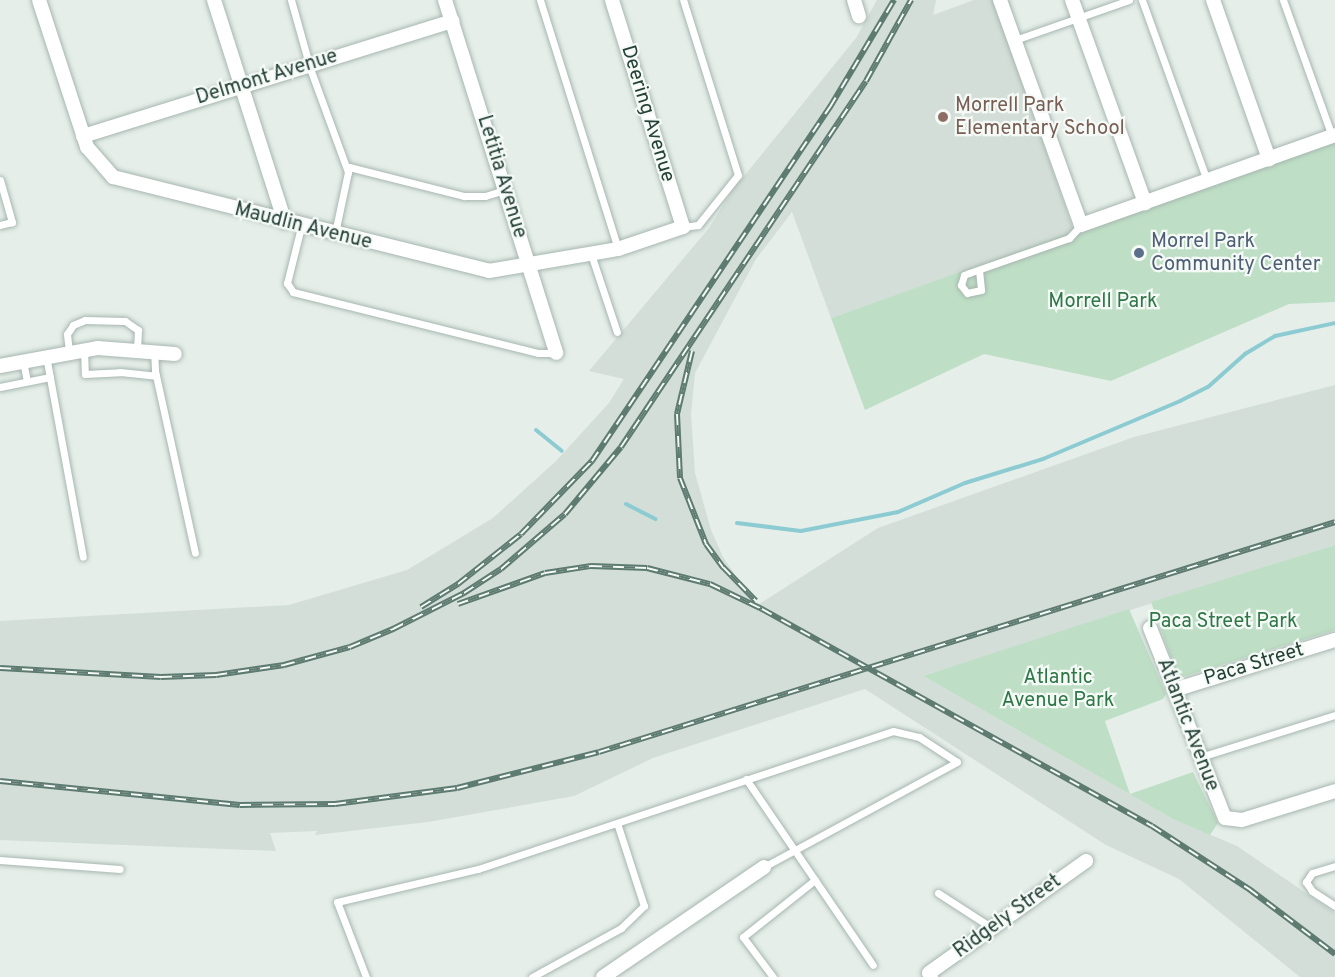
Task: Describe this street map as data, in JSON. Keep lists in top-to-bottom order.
{
  "streets": {
    "street": [
      "Delmont Avenue",
      "Deering Avenue",
      "Letitia Avenue",
      "Maudlin Avenue",
      "Paca Street",
      "Atlantic Avenue",
      "Ridgely Street"
    ]
  },
  "crossings": [
    ["Delmont Avenue", "Letitia Avenue"],
    ["Delmont Avenue", "Maudlin Avenue"],
    ["Deering Avenue", "Maudlin Avenue"],
    ["Letitia Avenue", "Maudlin Avenue"],
    ["Paca Street", "Atlantic Avenue"]
  ],
  "parks": ["Morrell Park", "Paca Street Park", "Atlantic Avenue Park"],
  "places": ["Morrell Park Elementary School", "Morrel Park Community Center"]
}
